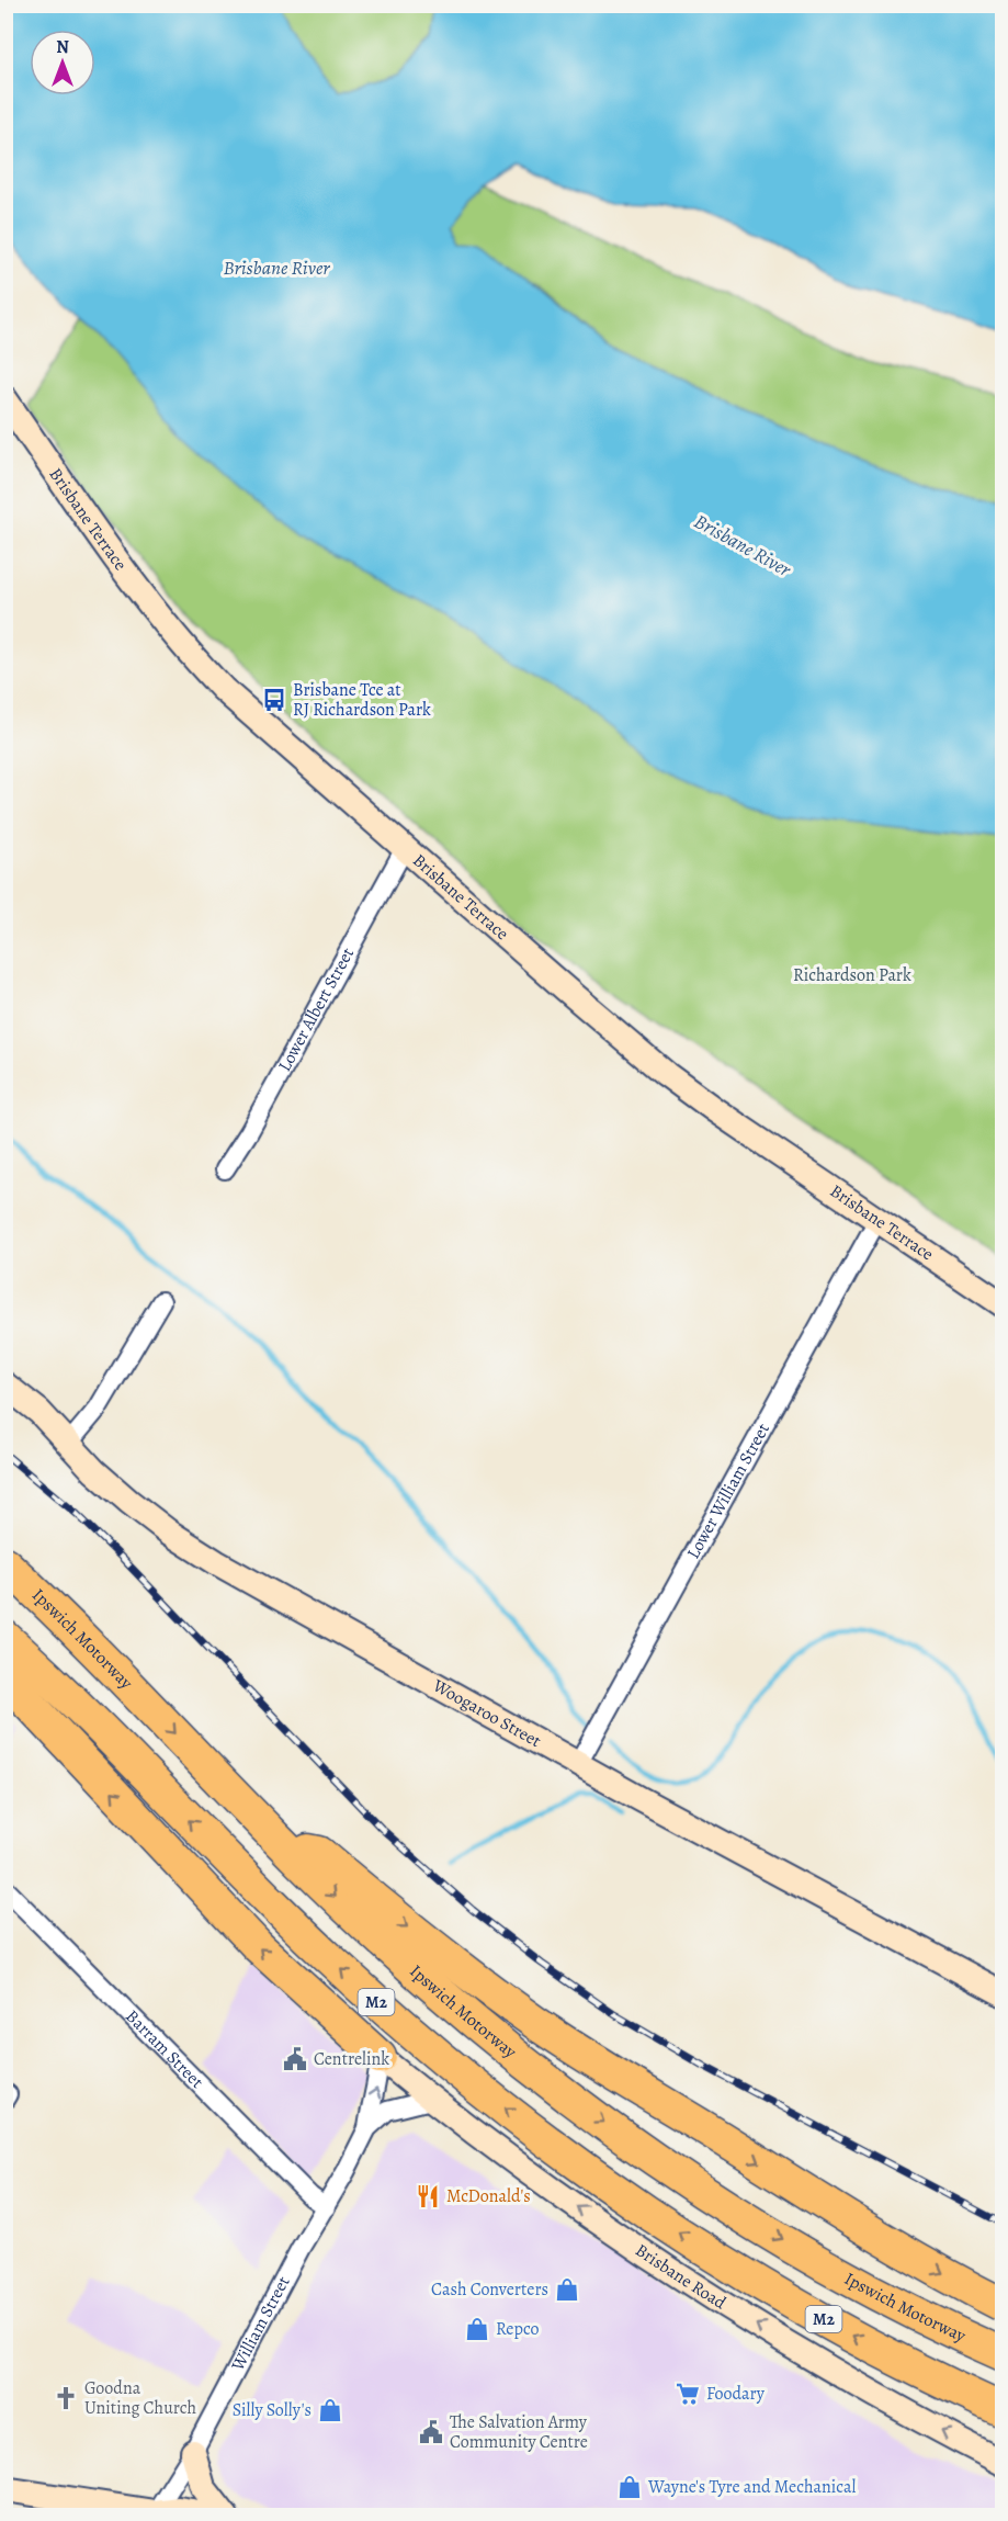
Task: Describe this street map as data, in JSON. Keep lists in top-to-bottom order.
{
  "streets": {
    "highway": ["Ipswich Motorway", "M2"],
    "main road": ["Brisbane Terrace", "Woogaroo Street", "Brisbane Road"],
    "street": [
      "Lower Albert Street",
      "Lower William Street",
      "Barram Street",
      "William Street"
    ]
  },
  "crossings": [
    ["Brisbane Terrace", "Lower Albert Street"],
    ["Brisbane Terrace", "Lower William Street"],
    ["Lower William Street", "Woogaroo Street"],
    ["Barram Street", "William Street"],
    ["Brisbane Road", "William Street"]
  ],
  "one_way": ["Brisbane Road"],
  "water": ["Brisbane River"],
  "parks": ["Richardson Park"],
  "places": {
    "bus stop": ["Brisbane Tce at RJ Richardson Park"],
    "public building": ["Centrelink", "The Salvation Army Community Centre"],
    "restaurant": ["McDonald's"],
    "shop": [
      "Cash Converters",
      "Repco",
      "Silly Solly's",
      "Wayne's Tyre and Mechanical"
    ],
    "supermarket": ["Foodary"],
    "church": ["Goodna Uniting Church"]
  },
  "north": "top"
}
